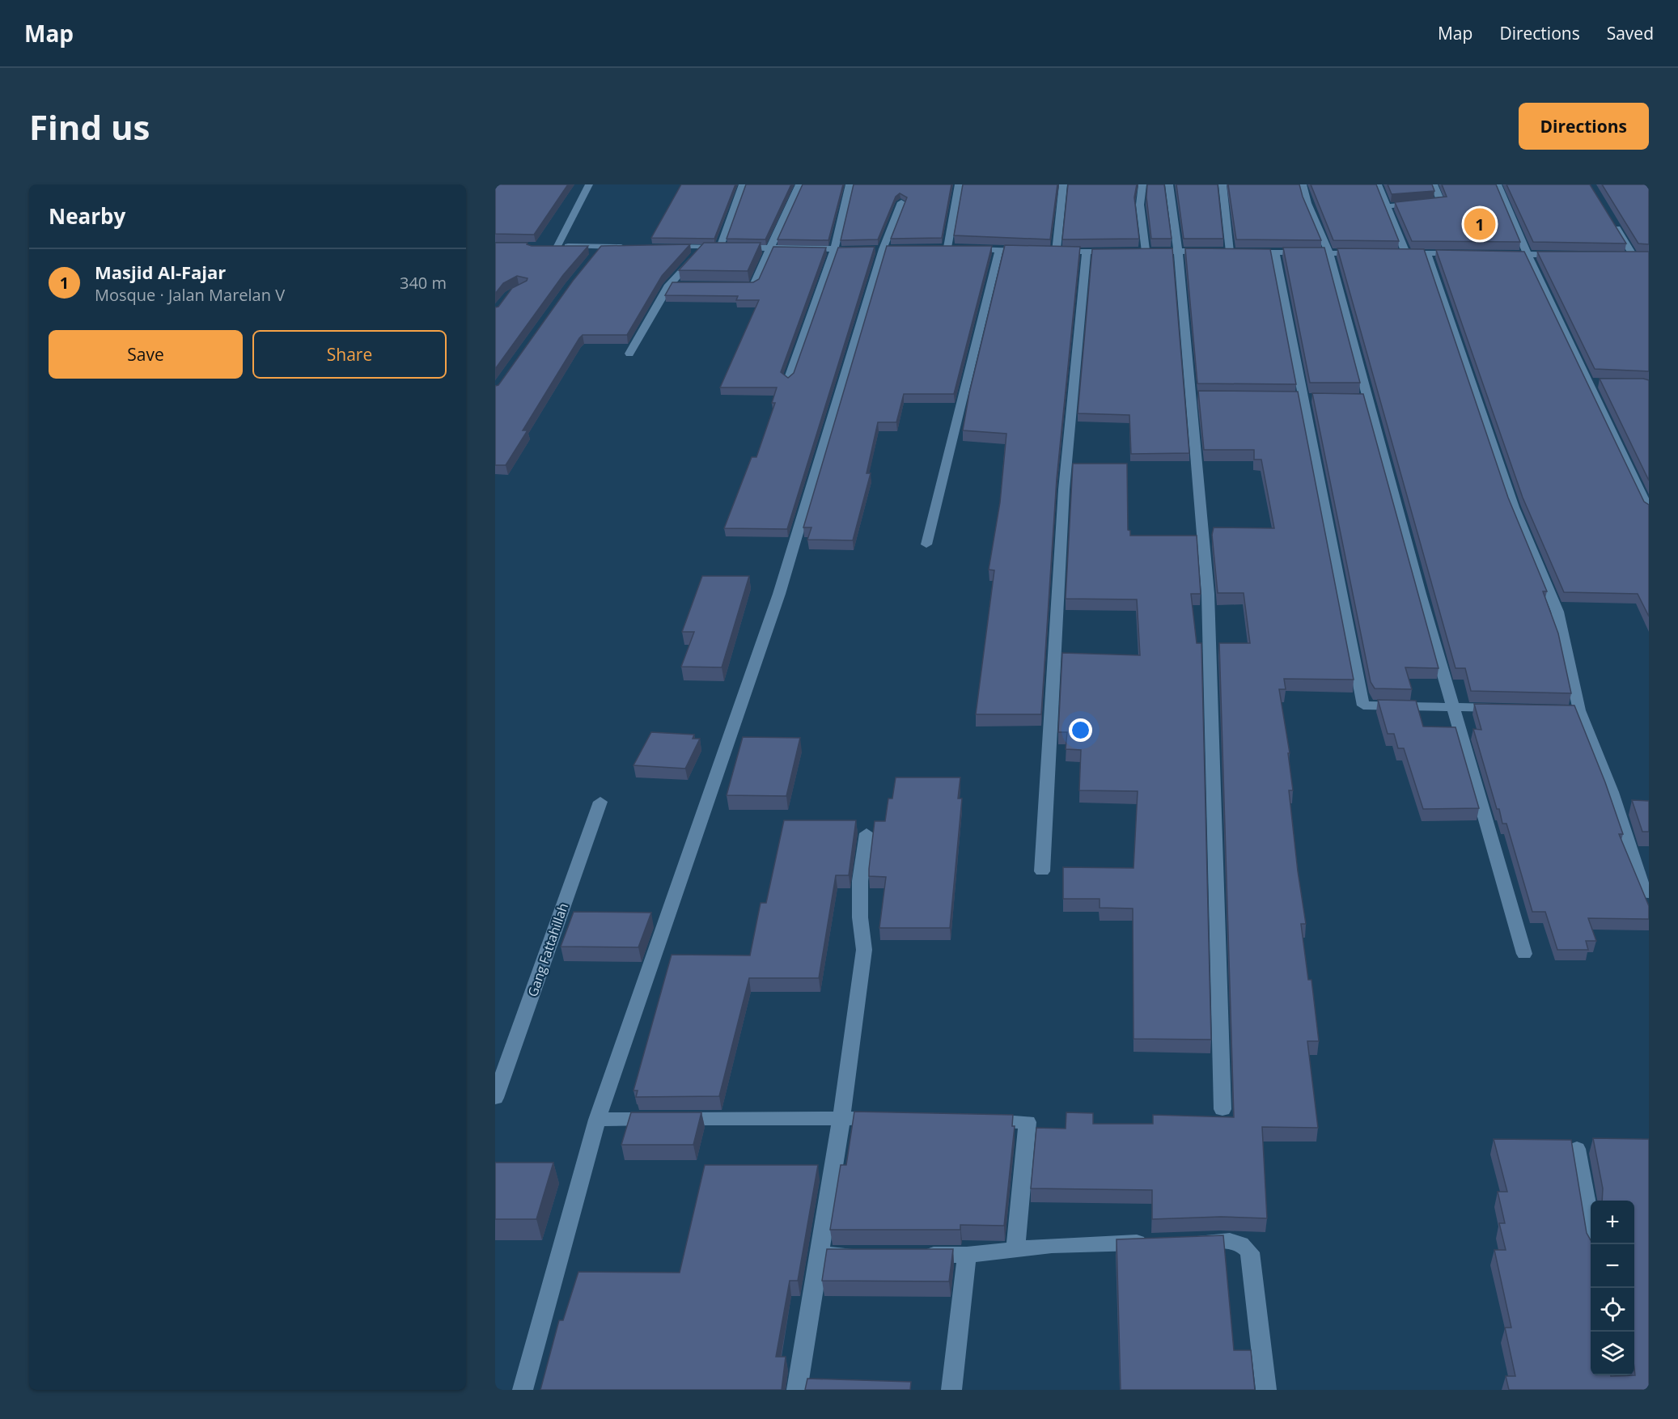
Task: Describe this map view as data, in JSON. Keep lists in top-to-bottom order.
{
  "streets": {
    "street": ["Gang Fattahillah"]
  },
  "page": {
    "header": "Map",
    "nav": ["Map", "Directions", "Saved"],
    "buttons": [
      "Directions",
      ["Save", "Share"]
    ],
    "title": "Find us",
    "heading": "Nearby",
    "pins": "1",
    "list": [
      {
        "mark": "1",
        "name": "Masjid Al-Fajar",
        "note": "Mosque · Jalan Marelan V",
        "value": "340 m"
      }
    ],
    "map_buttons": ["+", "−"]
  }
}
